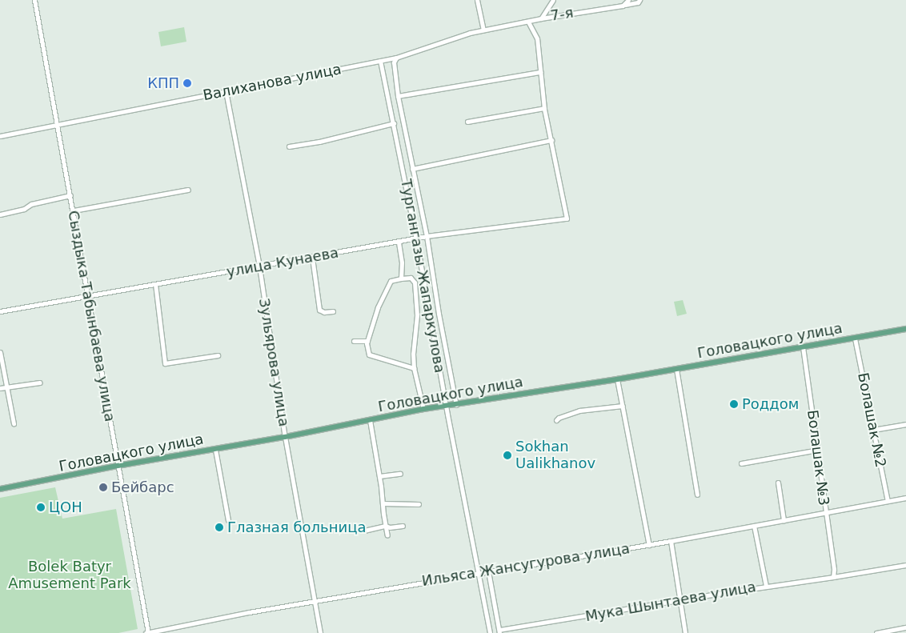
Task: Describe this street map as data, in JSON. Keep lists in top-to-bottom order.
{
  "streets": {
    "main road": ["Головацкого улица"],
    "street": [
      "7-я",
      "Валиханова улица",
      "улица Кунаева",
      "Тургангазы Жапаркулова",
      "Сыздыка Табынбаева улица",
      "Зульярова улица",
      "Болашак №2",
      "Болашак №3",
      "Ильяса Жансугурова улица",
      "Мука Шынтаева улица"
    ]
  },
  "crossings": [
    ["7-я", "Валиханова улица"],
    ["Валиханова улица", "Тургангазы Жапаркулова"],
    ["Валиханова улица", "Сыздыка Табынбаева улица"],
    ["Валиханова улица", "Зульярова улица"],
    ["улица Кунаева", "Тургангазы Жапаркулова"],
    ["улица Кунаева", "Сыздыка Табынбаева улица"],
    ["улица Кунаева", "Зульярова улица"],
    ["Тургангазы Жапаркулова", "Головацкого улица"],
    ["Тургангазы Жапаркулова", "Ильяса Жансугурова улица"],
    ["Сыздыка Табынбаева улица", "Головацкого улица"],
    ["Сыздыка Табынбаева улица", "Ильяса Жансугурова улица"],
    ["Головацкого улица", "Зульярова улица"],
    ["Головацкого улица", "Болашак №2"],
    ["Головацкого улица", "Болашак №3"],
    ["Зульярова улица", "Ильяса Жансугурова улица"],
    ["Болашак №2", "Ильяса Жансугурова улица"],
    ["Болашак №3", "Ильяса Жансугурова улица"],
    ["Болашак №3", "Мука Шынтаева улица"]
  ],
  "parks": ["Bolek Batyr Amusement Park"],
  "places": [
    "КПП",
    "Роддом",
    "Sokhan Ualikhanov",
    "Бейбарс",
    "ЦОН",
    "Глазная больница"
  ]
}
